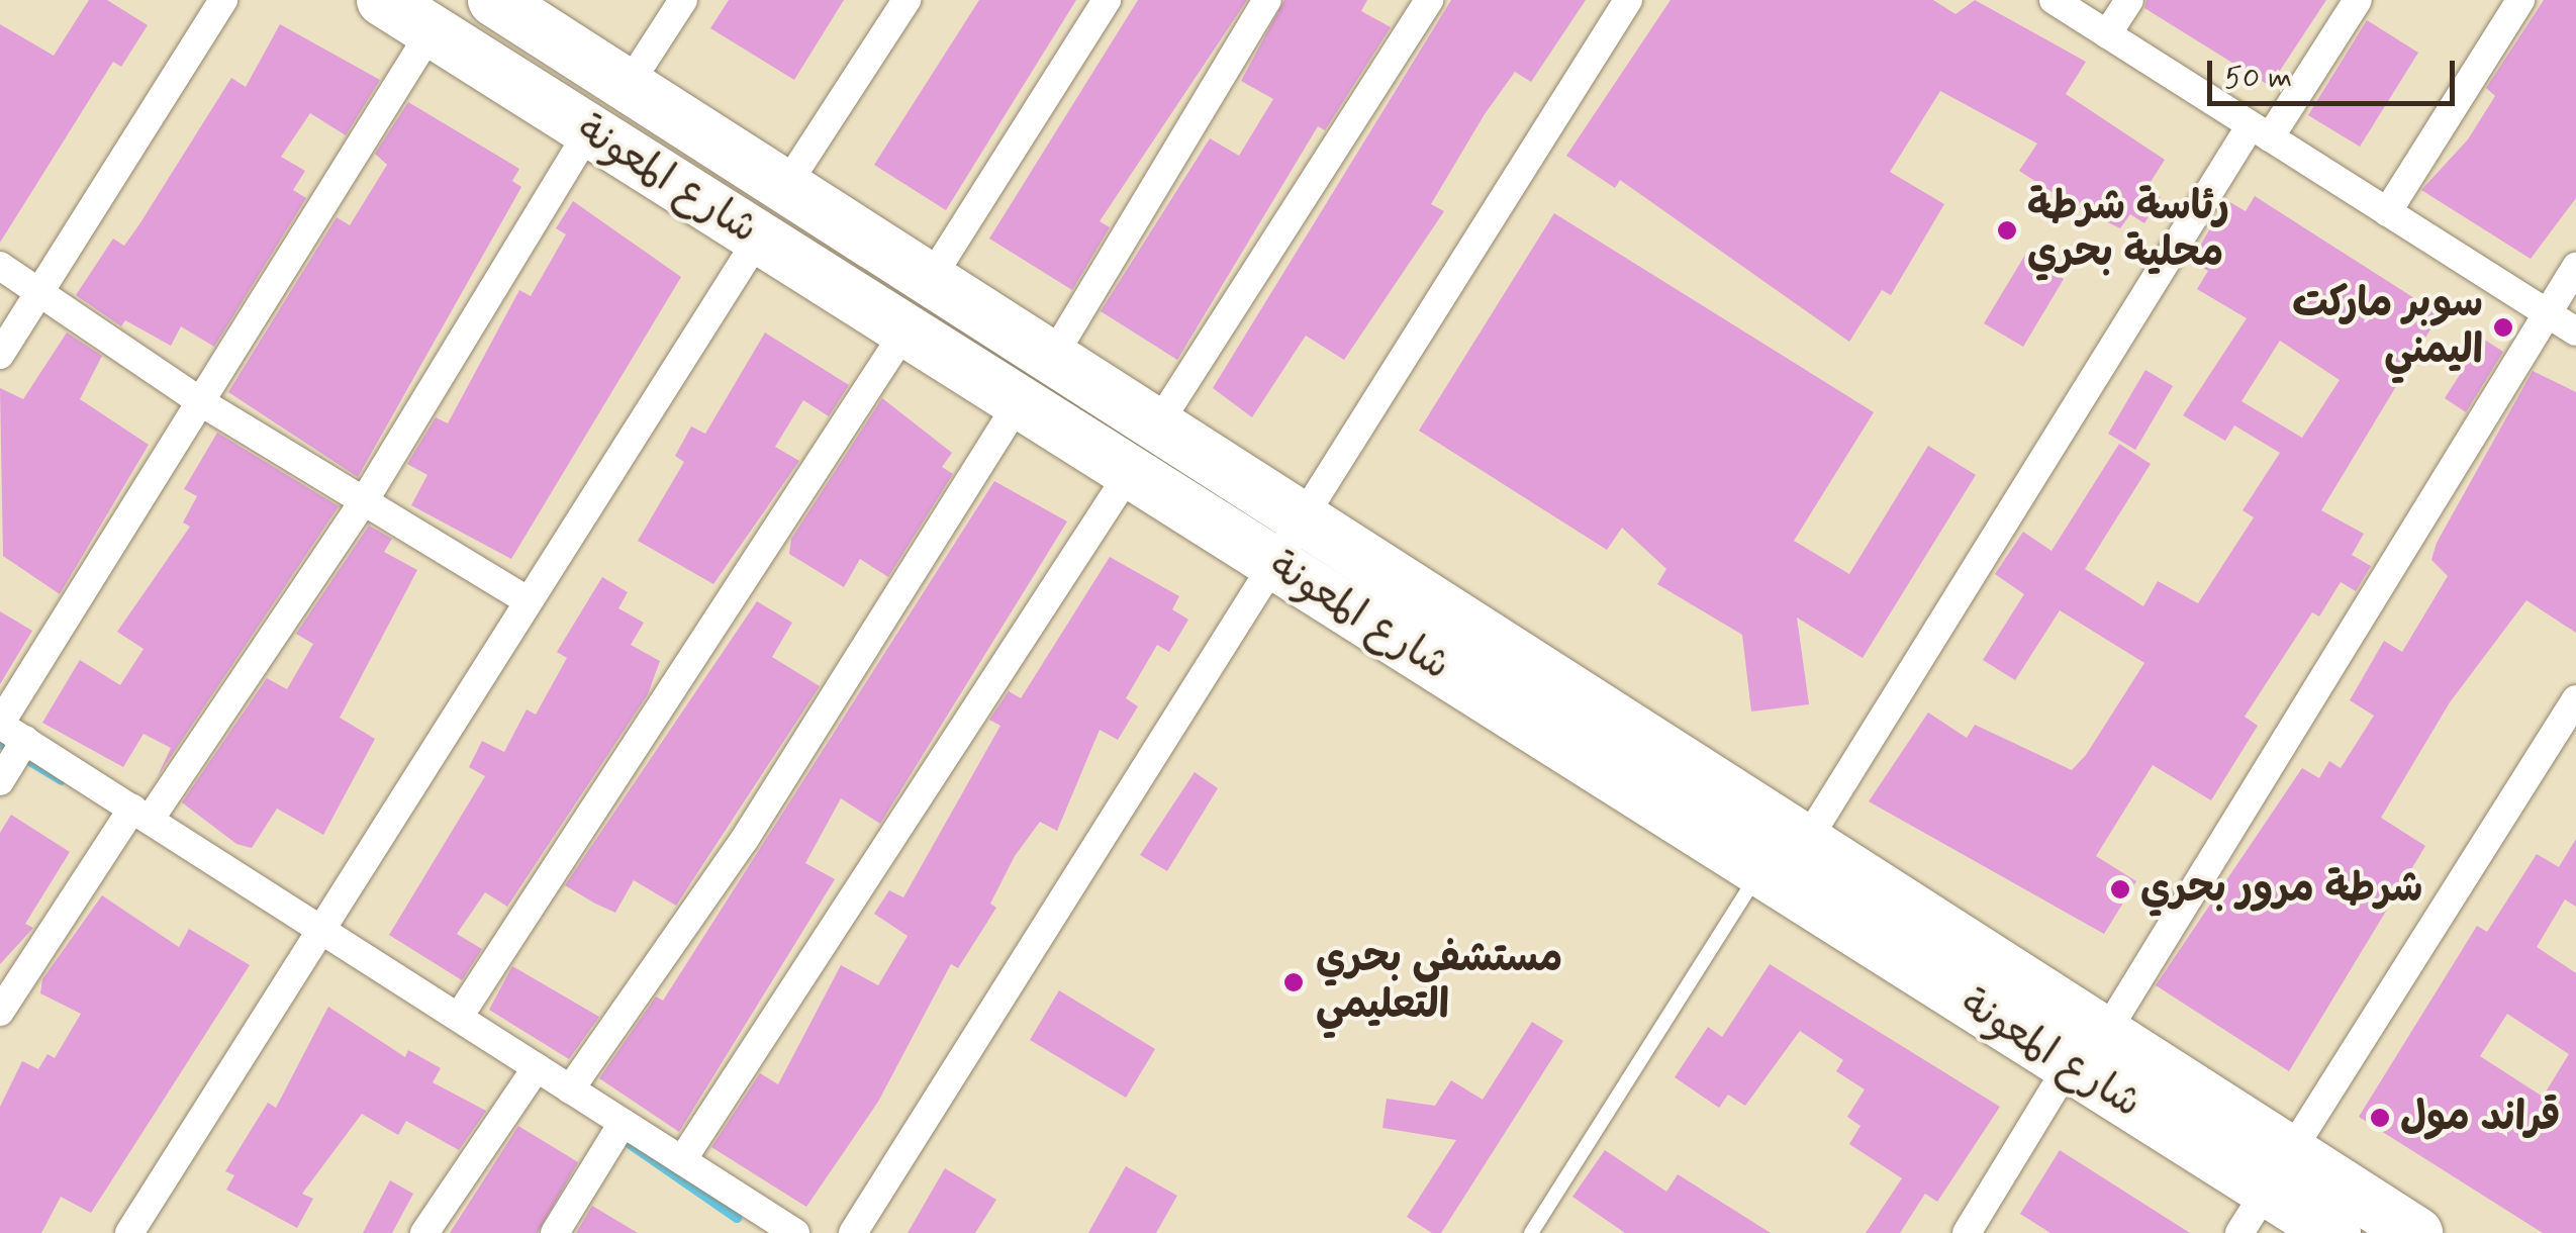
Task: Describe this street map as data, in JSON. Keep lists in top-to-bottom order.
{
  "streets": {
    "highway": ["شارع المعونة"]
  },
  "places": [
    "رئاسة شرطة محلية بحري",
    "سوبر ماركت اليمني",
    "شرطة مرور بحري",
    "مستشفى بحري التعليمي",
    "قراند مول"
  ],
  "scale_bar": "50 m"
}
